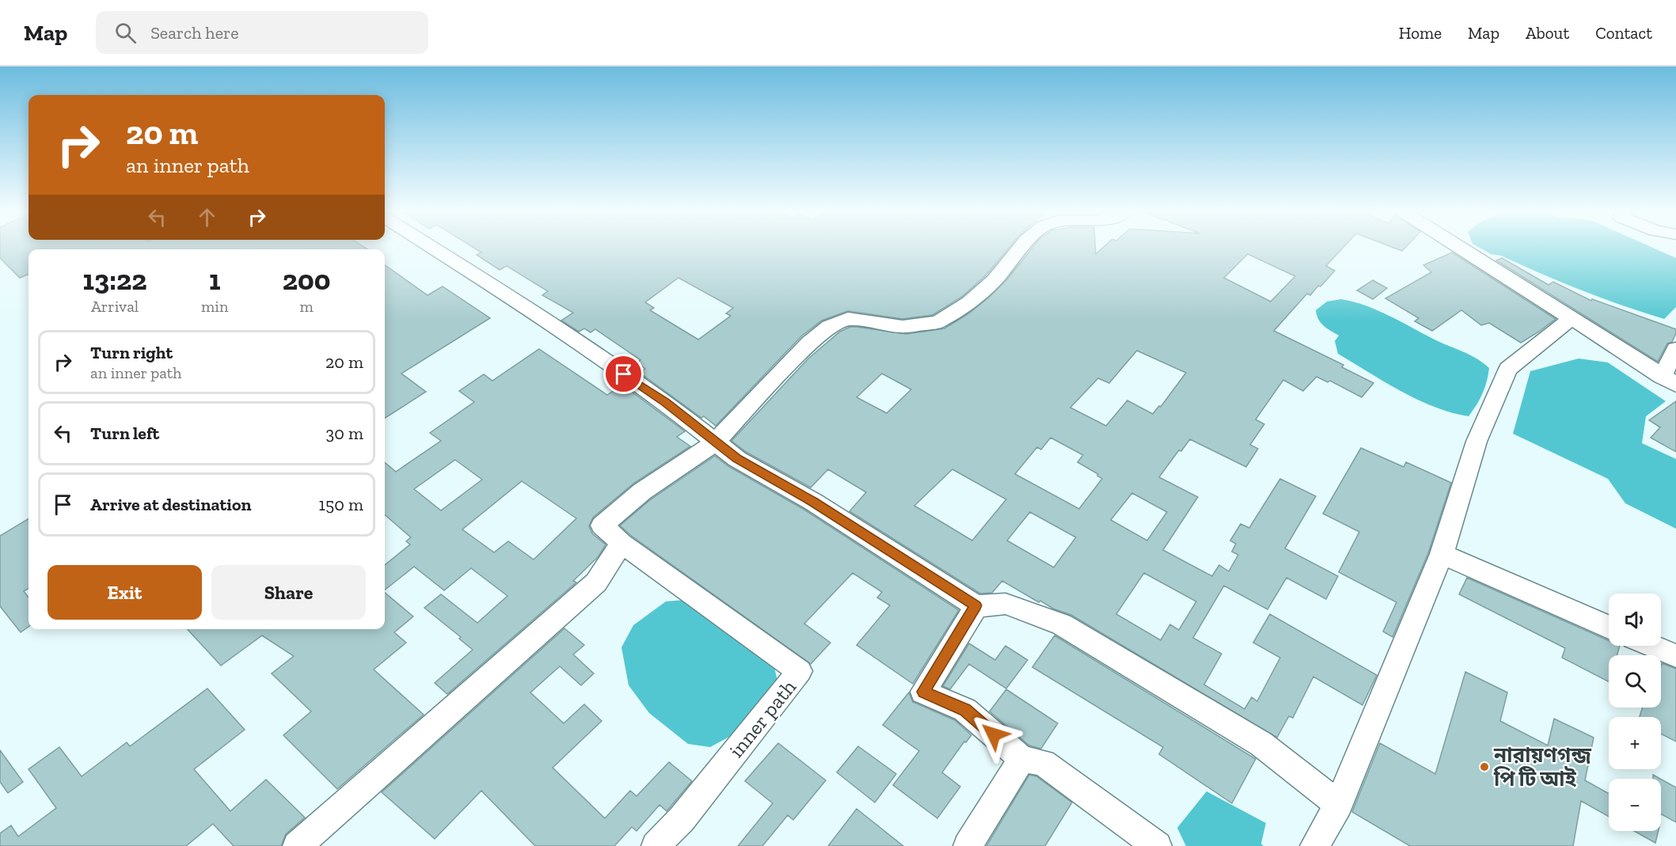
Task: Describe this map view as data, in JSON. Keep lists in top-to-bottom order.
{
  "streets": {
    "street": ["inner path"]
  },
  "places": ["নারায়ণগন্জ পি টি আই"],
  "page": {
    "header": "Map",
    "search": "Search here",
    "nav": [
      "Home",
      "Map",
      "About",
      "Contact"
    ],
    "turn": ["20 m", "an inner path"],
    "eta": [
      "13:22",
      "Arrival",
      "1",
      "min",
      "200",
      "m"
    ],
    "list": [
      {
        "name": "Turn right",
        "note": "an inner path",
        "value": "20 m"
      },
      {
        "name": "Turn left",
        "value": "30 m"
      },
      {
        "name": "Arrive at destination",
        "value": "150 m"
      }
    ],
    "buttons": ["Exit", "Share"],
    "map_buttons": ["+", "−"]
  }
}
